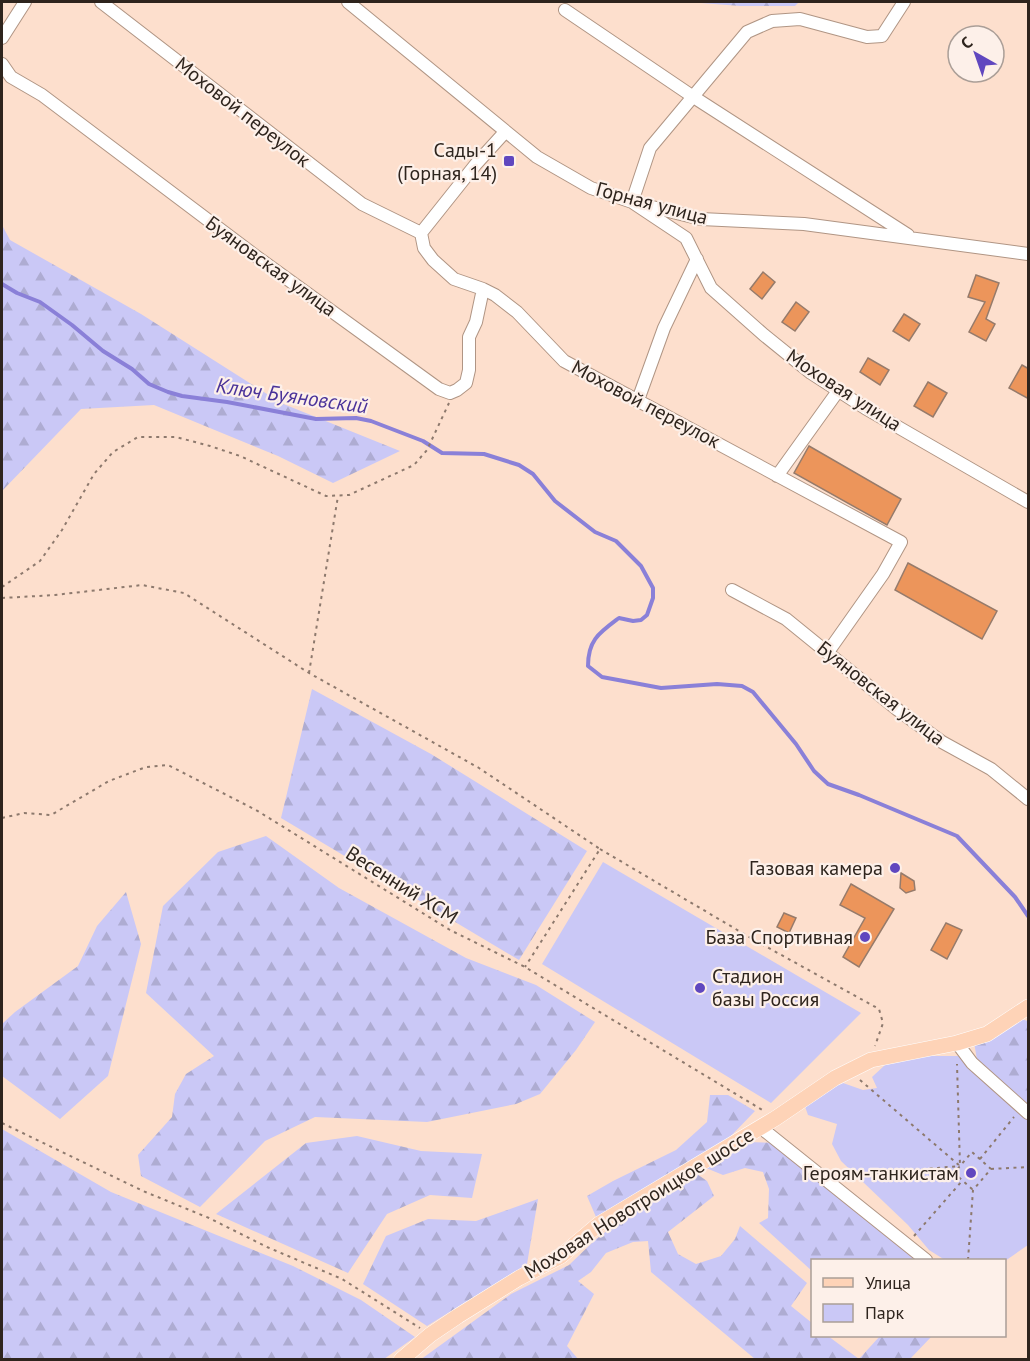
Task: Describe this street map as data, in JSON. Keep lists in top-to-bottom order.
{
  "streets": {
    "main road": ["Моховая Новотроицкое шоссе"],
    "street": [
      "Моховой переулок",
      "Горная улица",
      "Буяновская улица",
      "Моховая улица"
    ],
    "path": ["Весенний ХСМ"]
  },
  "crossings": [
    ["Моховой переулок", "Буяновская улица"],
    ["Горная улица", "Моховая улица"],
    ["Весенний ХСМ", "Моховая Новотроицкое шоссе"]
  ],
  "water": ["Ключ Буяновский"],
  "places": {
    "transit": ["Сады-1 (Горная, 14)"],
    "other": [
      "Газовая камера",
      "База Спортивная",
      "Стадион базы Россия",
      "Героям-танкистам"
    ]
  },
  "legend": ["Улица", "Парк"],
  "north": "top left"
}
